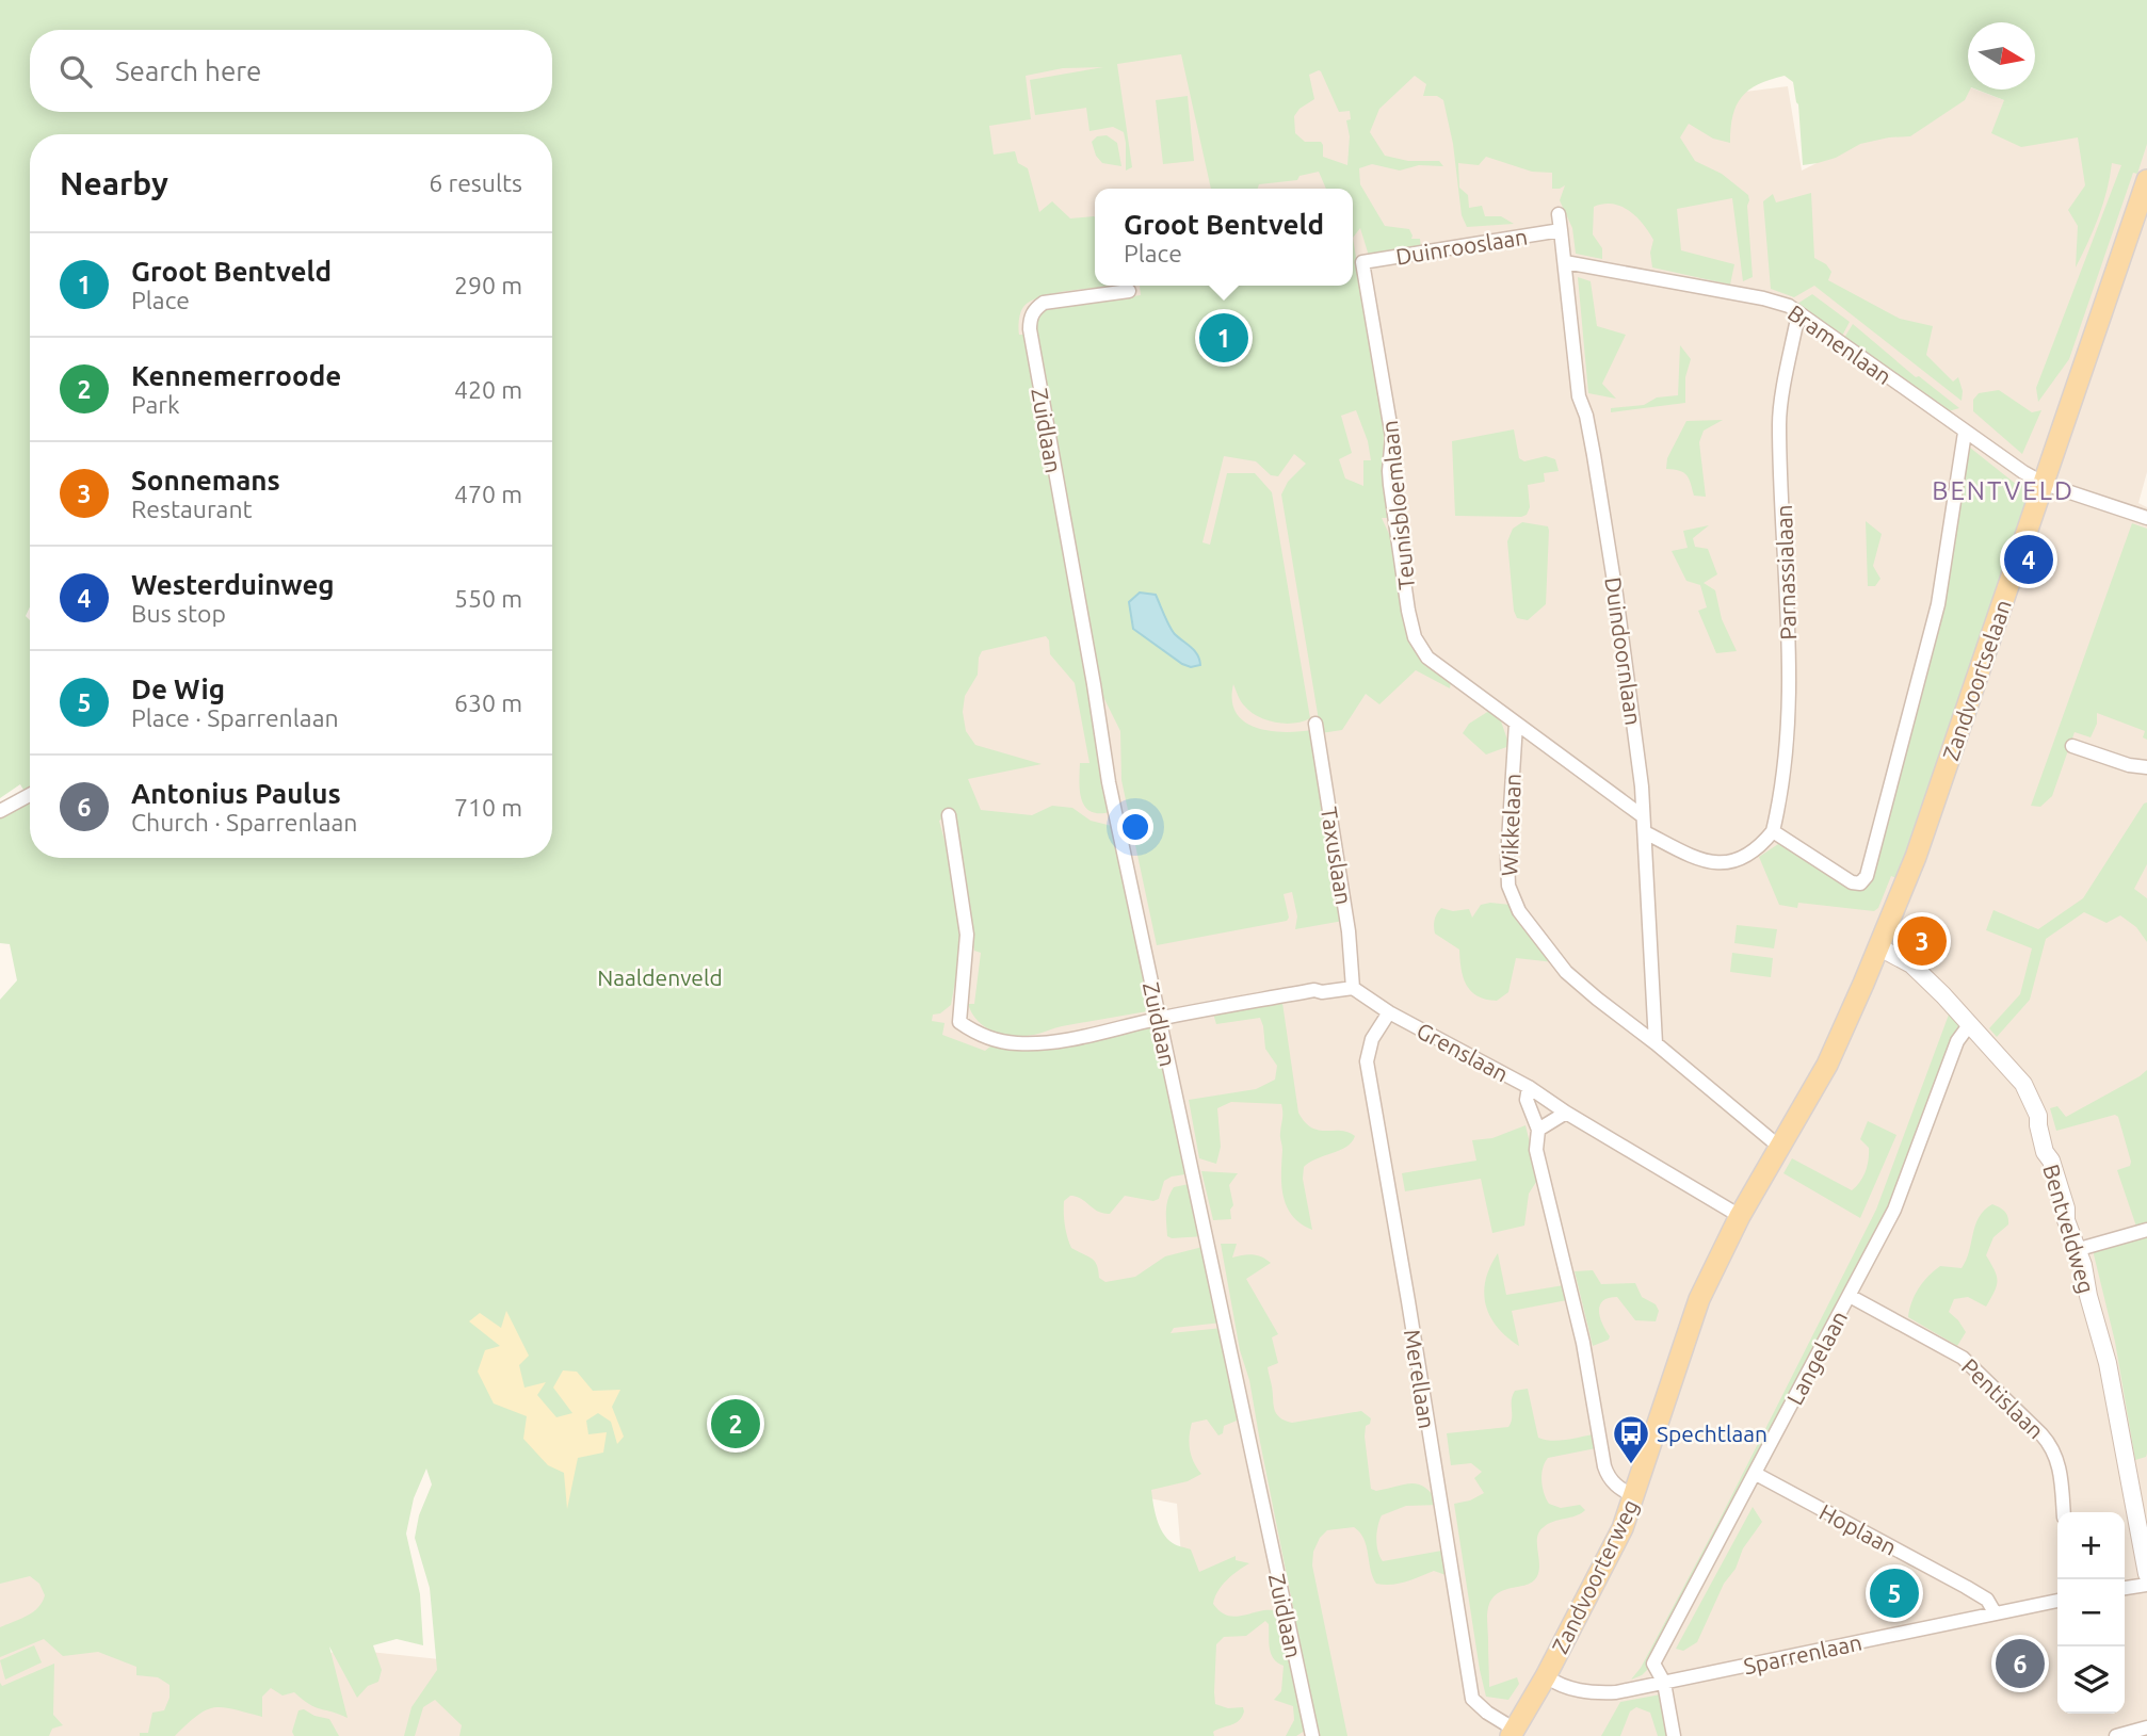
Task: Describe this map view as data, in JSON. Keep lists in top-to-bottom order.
{
  "streets": {
    "main road": ["Zandvoortselaan", "Zandvoorterweg"],
    "street": [
      "Duinrooslaan",
      "Bramenlaan",
      "Zuidlaan",
      "Teunisbloemlaan",
      "Parnassialaan",
      "Duindoornlaan",
      "Wikkelaan",
      "Taxuslaan",
      "Grenslaan",
      "Bentveldweg",
      "Langelaan",
      "Merellaan",
      "Pentislaan",
      "Hoplaan",
      "Sparrenlaan"
    ]
  },
  "crossings": [
    ["Duinrooslaan", "Teunisbloemlaan"],
    ["Bramenlaan", "Parnassialaan"],
    ["Bramenlaan", "Duindoornlaan"],
    ["Bramenlaan", "Zandvoortselaan"],
    ["Teunisbloemlaan", "Duindoornlaan"],
    ["Teunisbloemlaan", "Wikkelaan"],
    ["Duindoornlaan", "Wikkelaan"],
    ["Zandvoortselaan", "Wikkelaan"],
    ["Zandvoortselaan", "Bentveldweg"],
    ["Zandvoortselaan", "Zandvoorterweg"],
    ["Wikkelaan", "Zandvoorterweg"],
    ["Taxuslaan", "Grenslaan"],
    ["Grenslaan", "Merellaan"],
    ["Grenslaan", "Zandvoorterweg"],
    ["Bentveldweg", "Langelaan"],
    ["Langelaan", "Pentislaan"],
    ["Langelaan", "Hoplaan"],
    ["Langelaan", "Sparrenlaan"],
    ["Merellaan", "Zandvoorterweg"],
    ["Hoplaan", "Sparrenlaan"],
    ["Zandvoorterweg", "Sparrenlaan"]
  ],
  "districts": ["BENTVELD"],
  "parks": ["Naaldenveld"],
  "places": {
    "bus stop": ["Spechtlaan"]
  },
  "north": "right",
  "page": {
    "search": "Search here",
    "heading": ["Nearby", "6 results"],
    "popup": ["Groot Bentveld", "Place"],
    "list": [
      {
        "mark": "1",
        "name": "Groot Bentveld",
        "note": "Place",
        "value": "290 m"
      },
      {
        "mark": "2",
        "name": "Kennemerroode",
        "note": "Park",
        "value": "420 m"
      },
      {
        "mark": "3",
        "name": "Sonnemans",
        "note": "Restaurant",
        "value": "470 m"
      },
      {
        "mark": "4",
        "name": "Westerduinweg",
        "note": "Bus stop",
        "value": "550 m"
      },
      {
        "mark": "5",
        "name": "De Wig",
        "note": "Place · Sparrenlaan",
        "value": "630 m"
      },
      {
        "mark": "6",
        "name": "Antonius Paulus",
        "note": "Church · Sparrenlaan",
        "value": "710 m"
      }
    ],
    "pins": [
      "1",
      "4",
      "3",
      "2",
      "5",
      "6"
    ],
    "map_buttons": ["+", "−"]
  }
}
